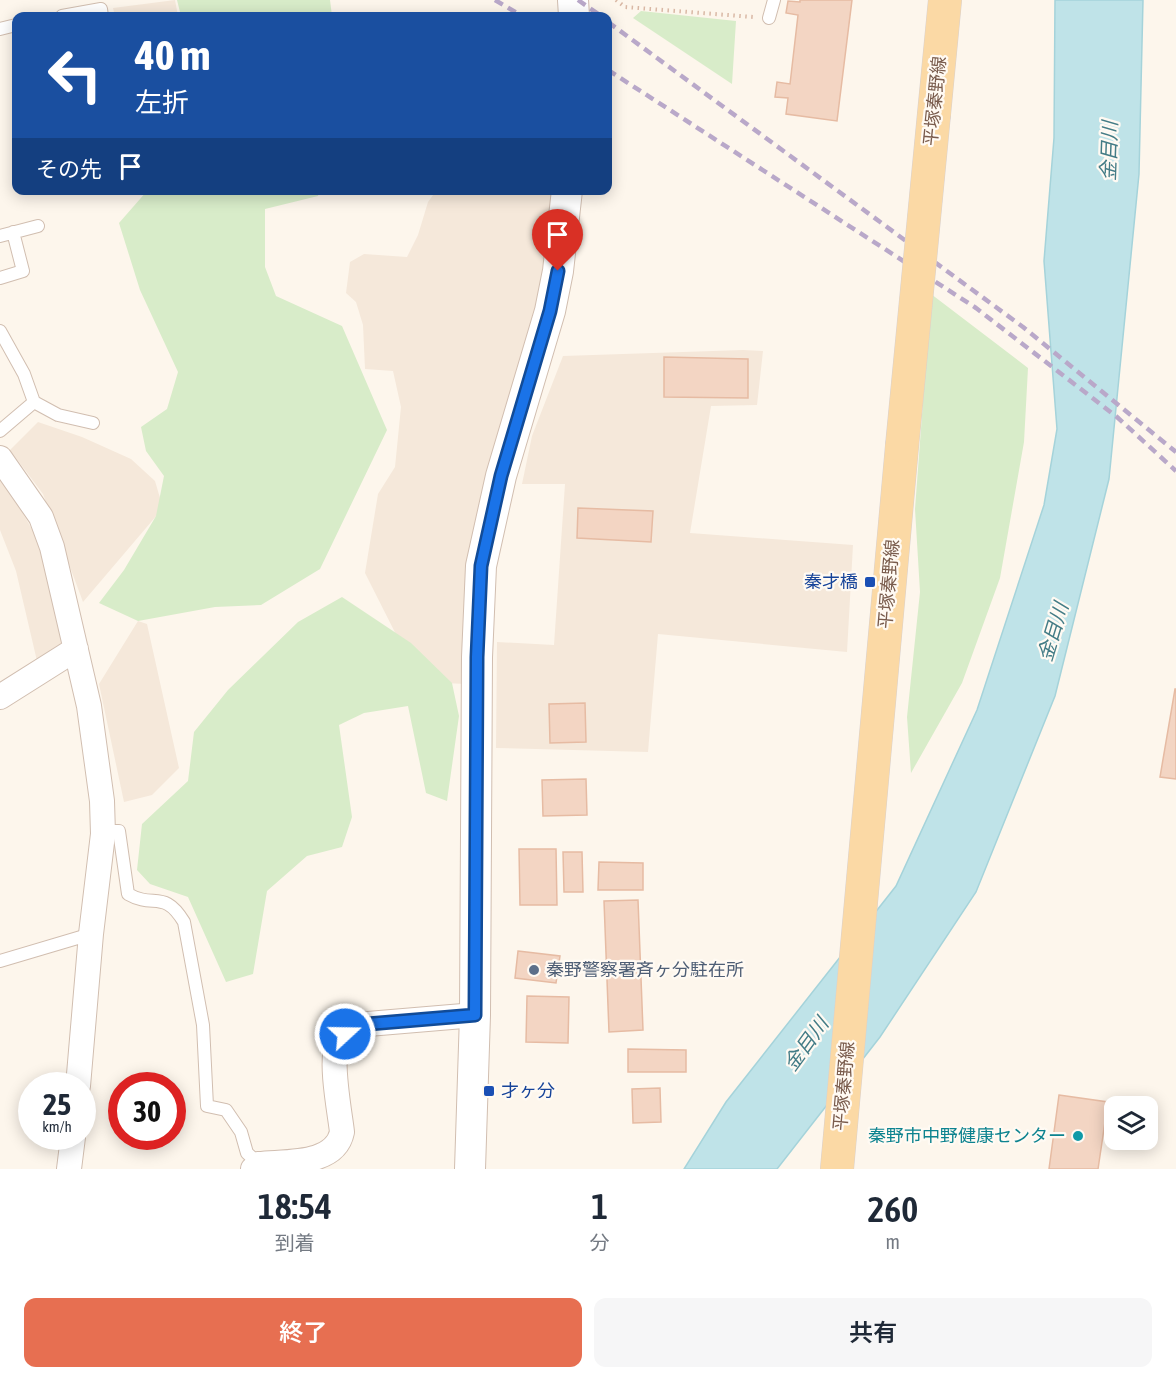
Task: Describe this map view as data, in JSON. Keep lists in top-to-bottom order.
{
  "streets": {
    "main road": ["平塚秦野線"]
  },
  "water": ["金目川"],
  "places": {
    "transit": ["秦才橋", "才ヶ分"],
    "other": ["秦野警察署斉ヶ分駐在所", "秦野市中野健康センター"]
  },
  "page": {
    "turn": ["40 m", "左折"],
    "then": "その先",
    "speed": "25 km/h",
    "limit": "30",
    "eta": [
      "18:54",
      "到着",
      "1",
      "分",
      "260",
      "m"
    ],
    "buttons": ["終了", "共有"]
  }
}
